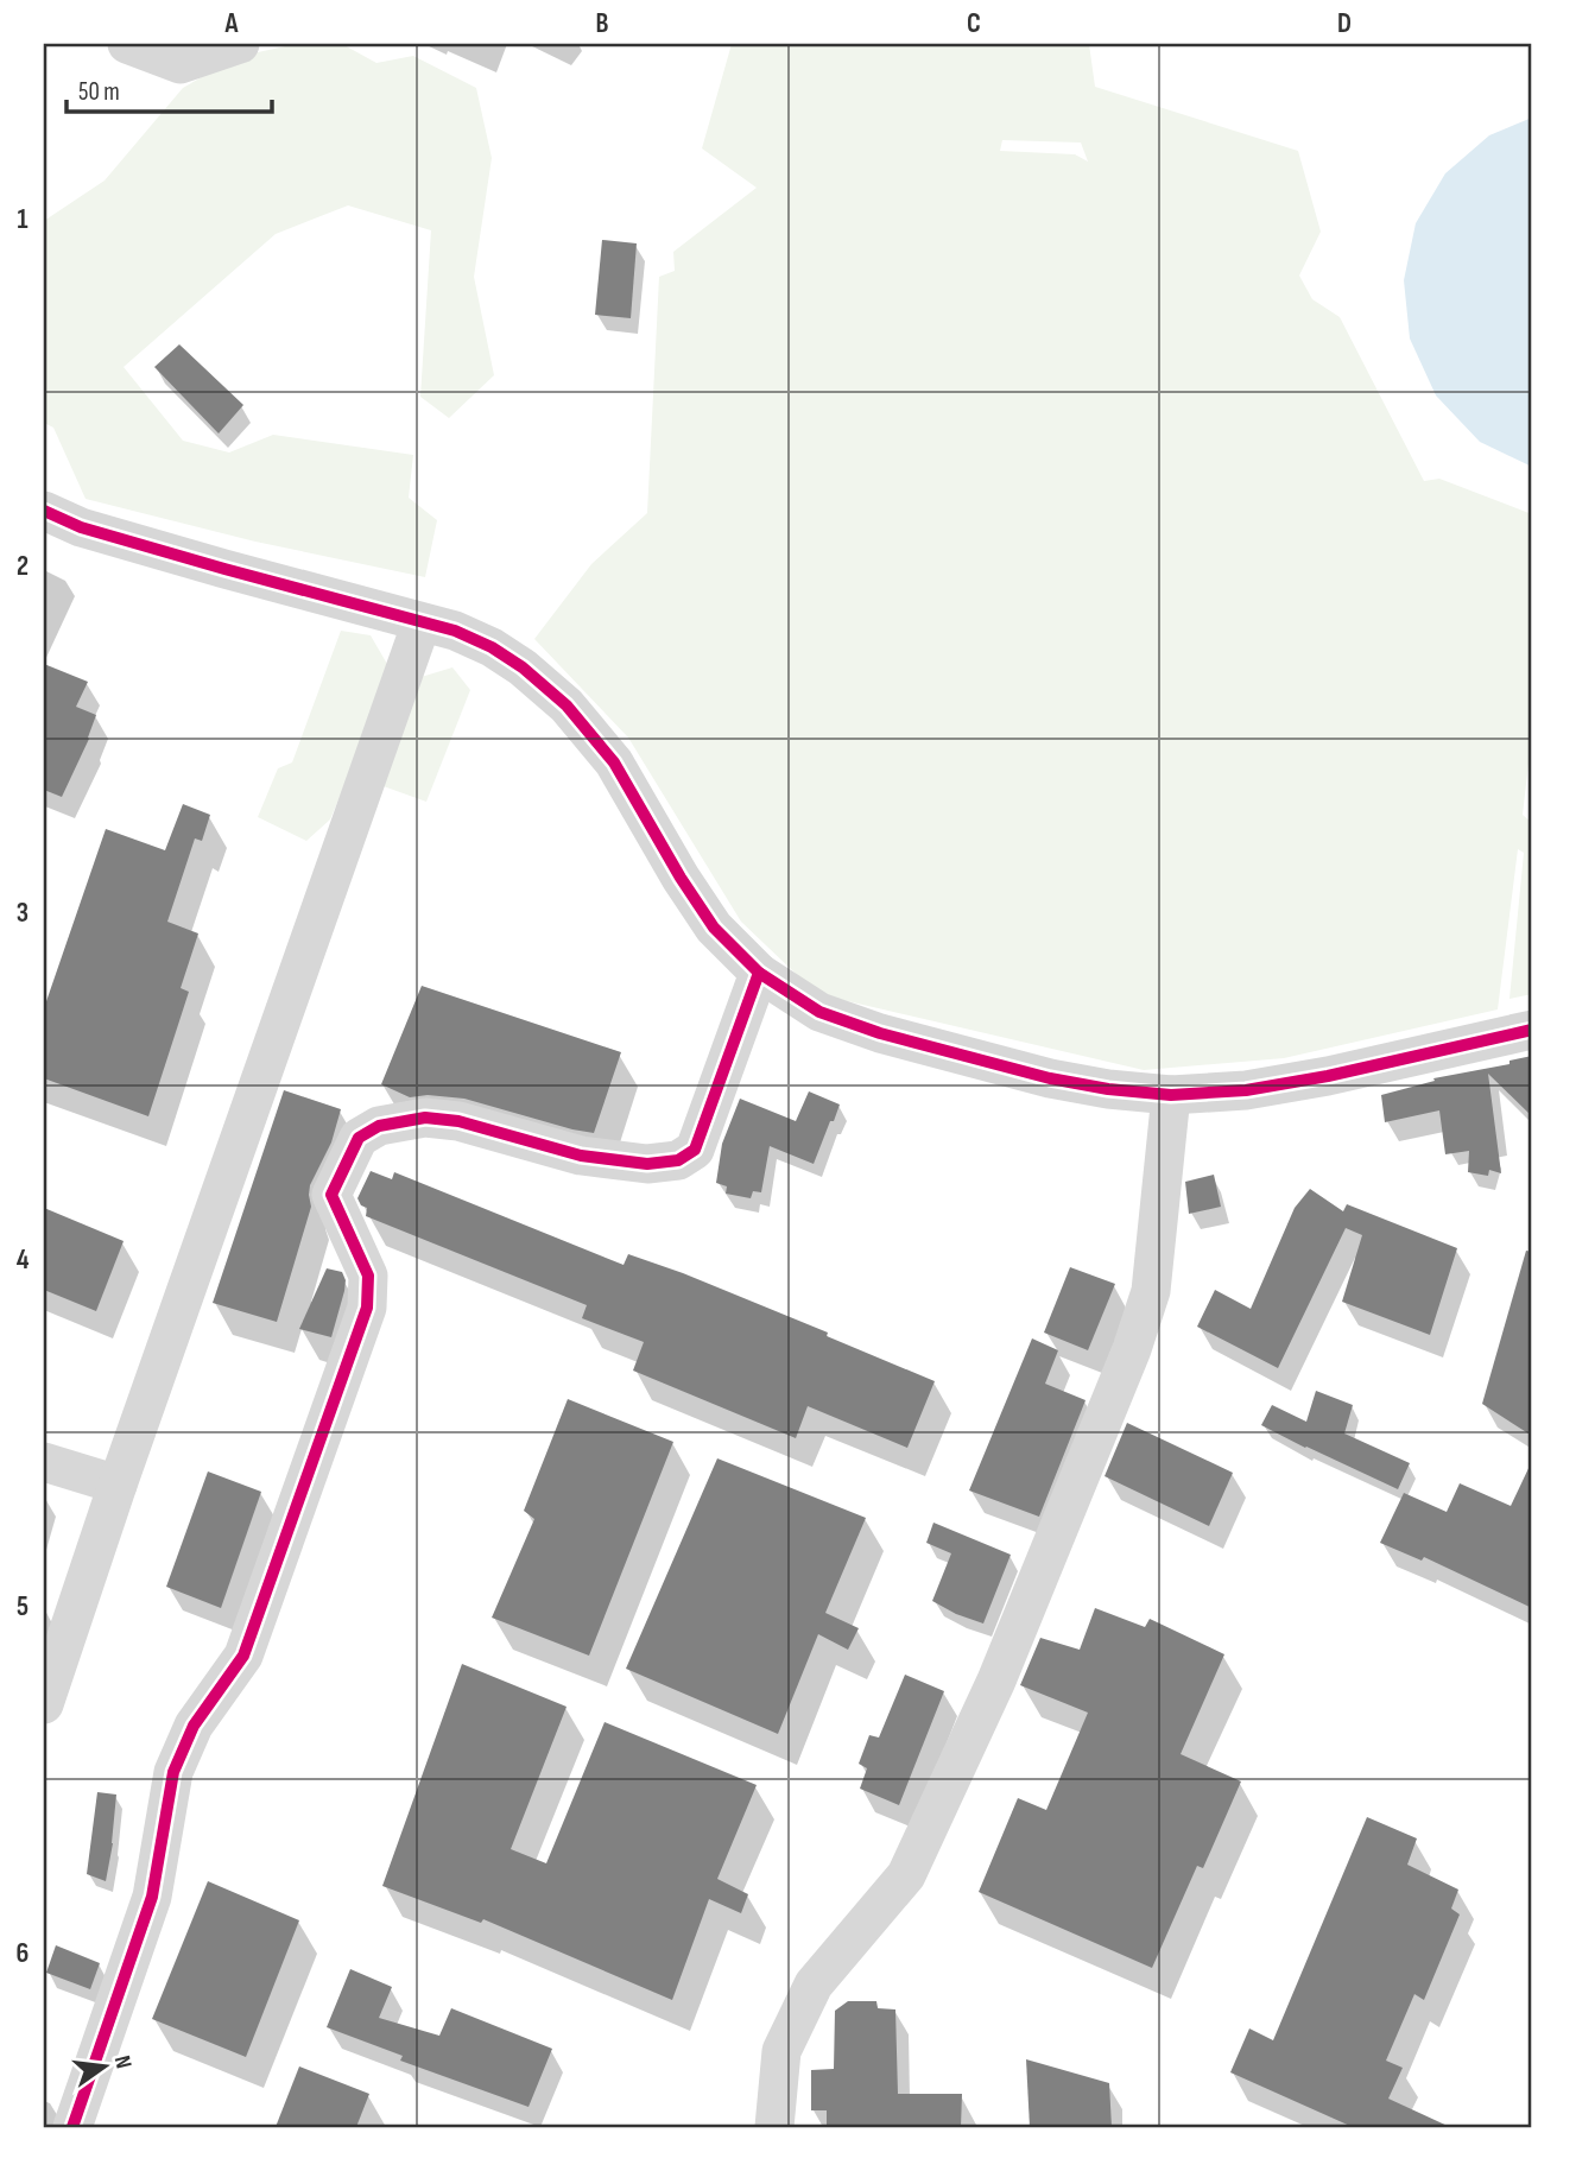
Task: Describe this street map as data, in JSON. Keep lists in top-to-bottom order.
{
  "scale_bar": "50 m",
  "north": "right",
  "grid": {
    "columns": [
      "A",
      "B",
      "C",
      "D"
    ],
    "rows": [
      "1",
      "2",
      "3",
      "4",
      "5",
      "6"
    ]
  }
}
